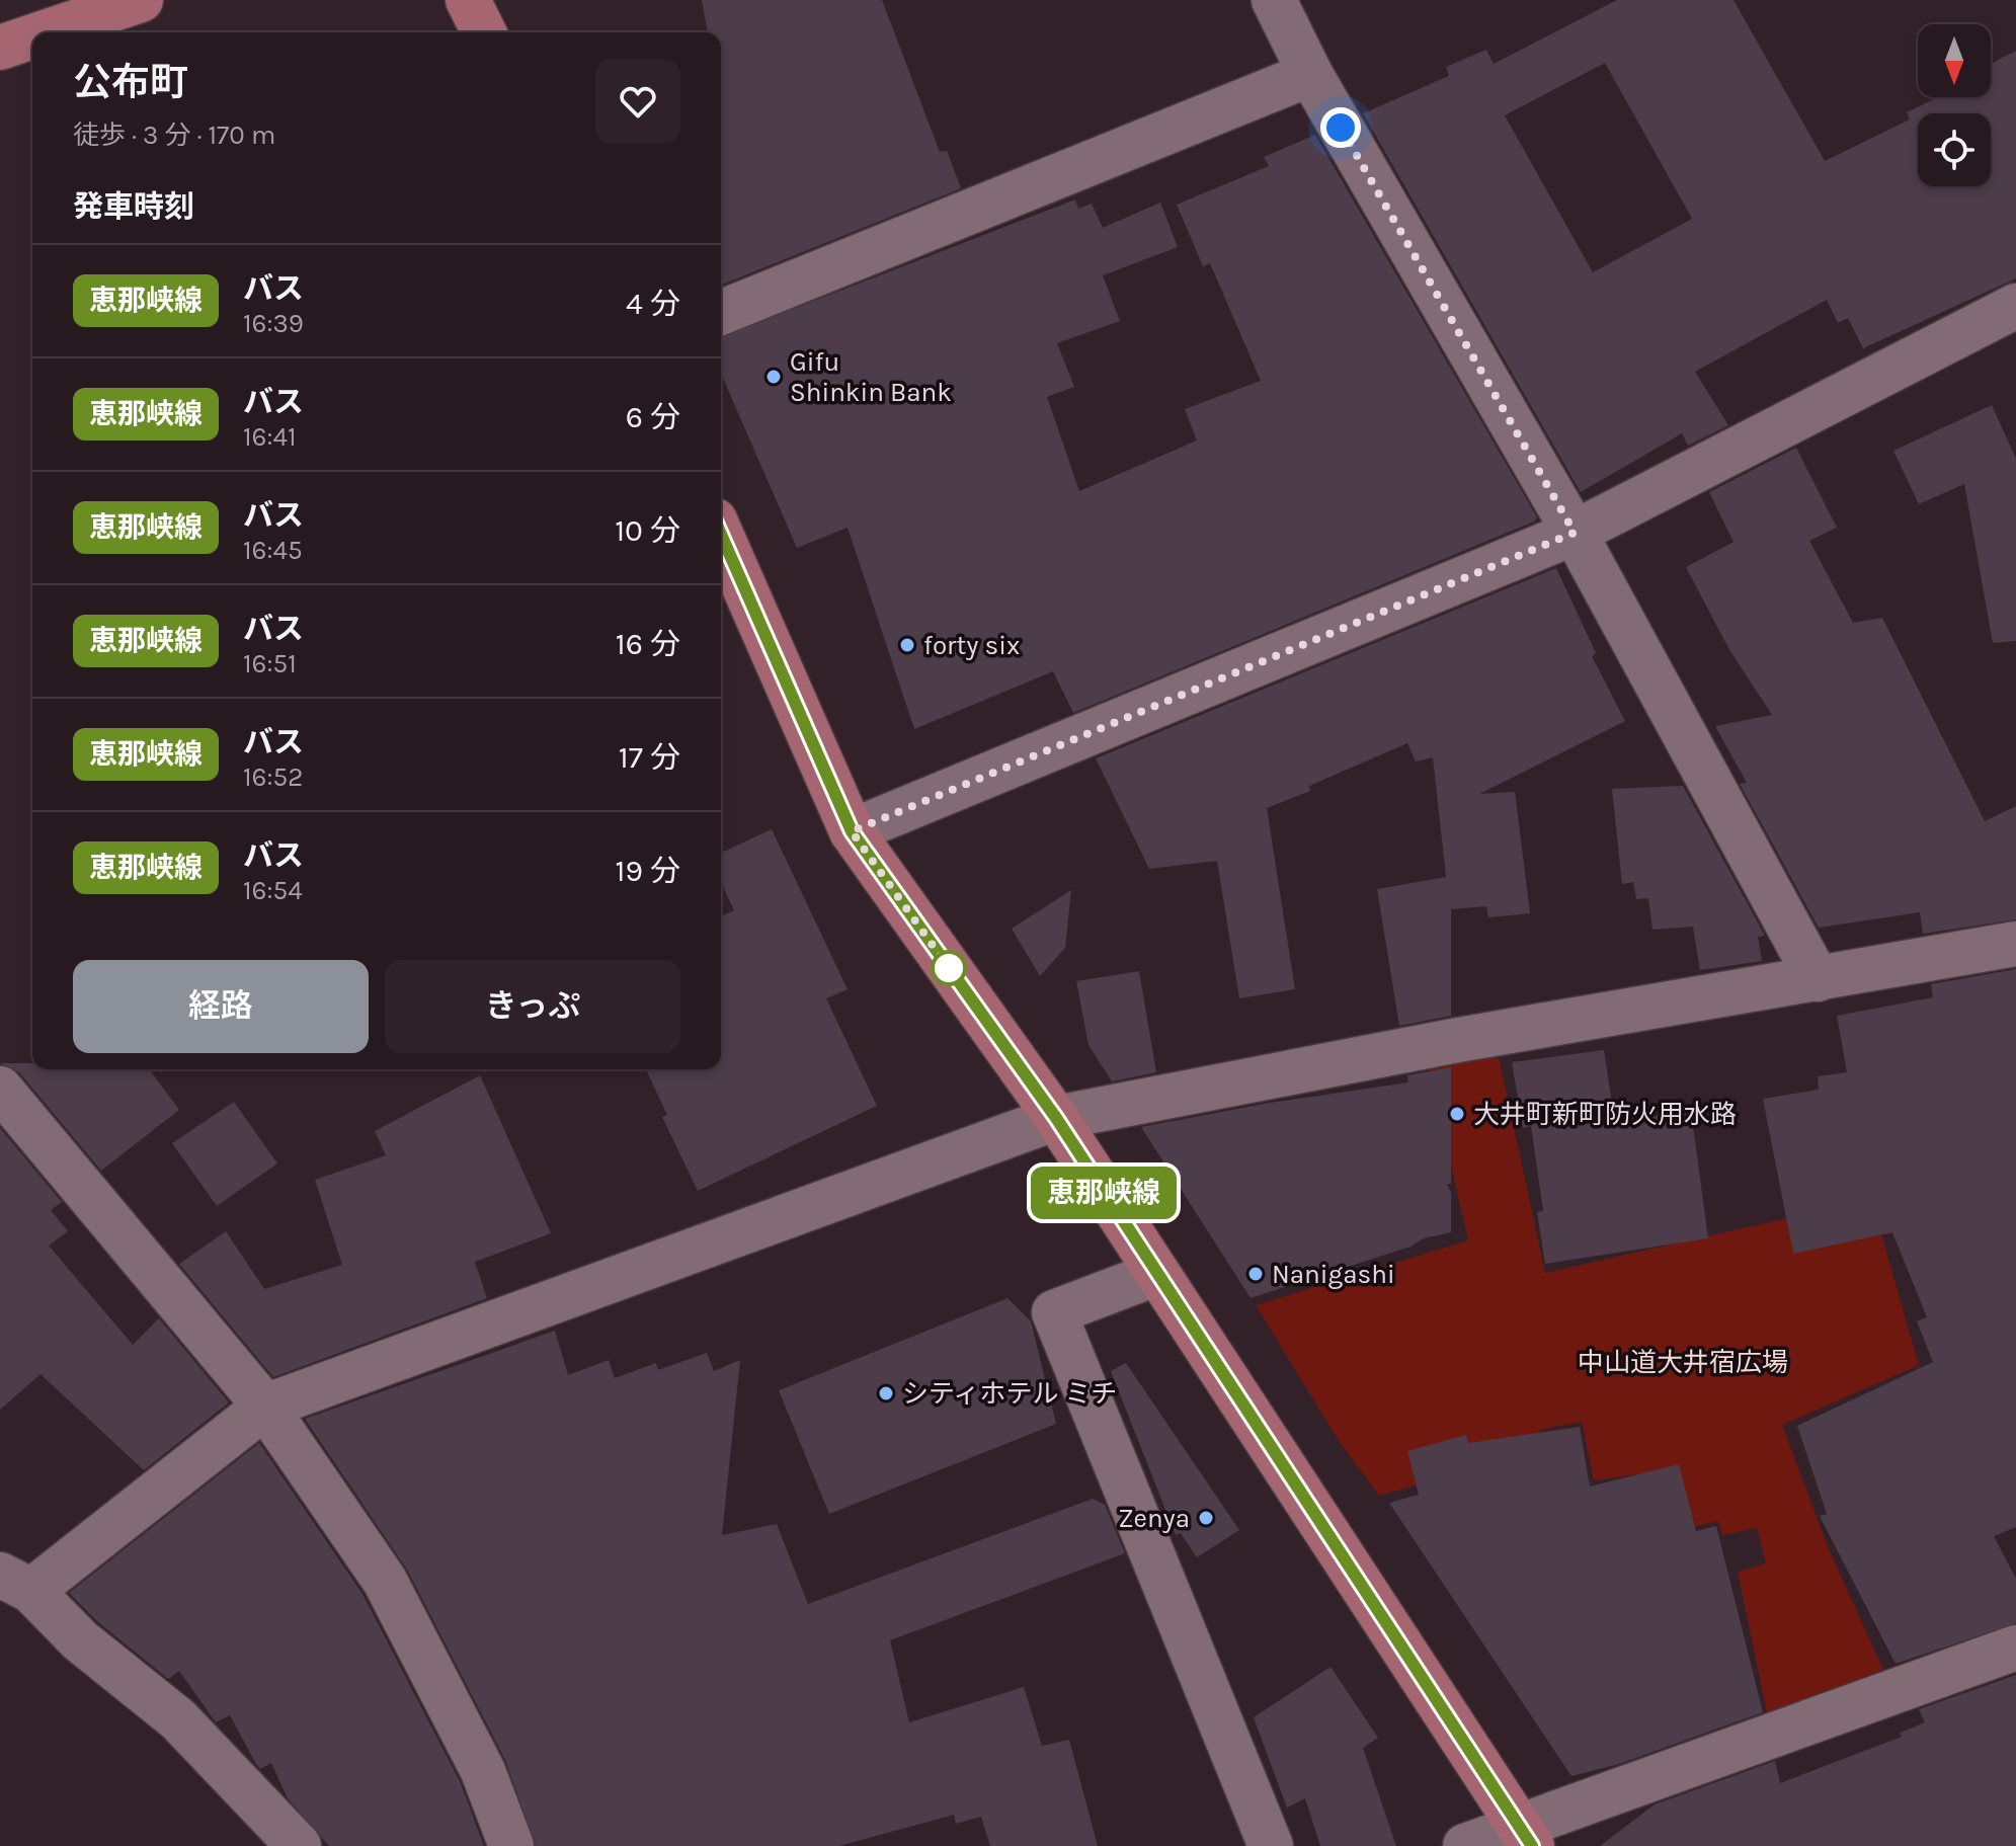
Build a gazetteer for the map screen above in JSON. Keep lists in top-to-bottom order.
{
  "parks": ["中山道大井宿広場"],
  "places": [
    "Gifu Shinkin Bank",
    "forty six",
    "大井町新町防火用水路",
    "Nanigashi",
    "シティホテル ミチ",
    "Zenya"
  ],
  "lines": ["bus line 恵那峡線"],
  "north": "bottom",
  "page": {
    "on_map": "恵那峡線",
    "heading": [
      ["公布町", "徒歩 · 3 分 · 170 m"],
      "発車時刻"
    ],
    "list": [
      {
        "mark": "恵那峡線",
        "name": "バス",
        "note": "16:39",
        "value": "4 分"
      },
      {
        "mark": "恵那峡線",
        "name": "バス",
        "note": "16:41",
        "value": "6 分"
      },
      {
        "mark": "恵那峡線",
        "name": "バス",
        "note": "16:45",
        "value": "10 分"
      },
      {
        "mark": "恵那峡線",
        "name": "バス",
        "note": "16:51",
        "value": "16 分"
      },
      {
        "mark": "恵那峡線",
        "name": "バス",
        "note": "16:52",
        "value": "17 分"
      },
      {
        "mark": "恵那峡線",
        "name": "バス",
        "note": "16:54",
        "value": "19 分"
      }
    ],
    "buttons": ["経路", "きっぷ"]
  }
}
